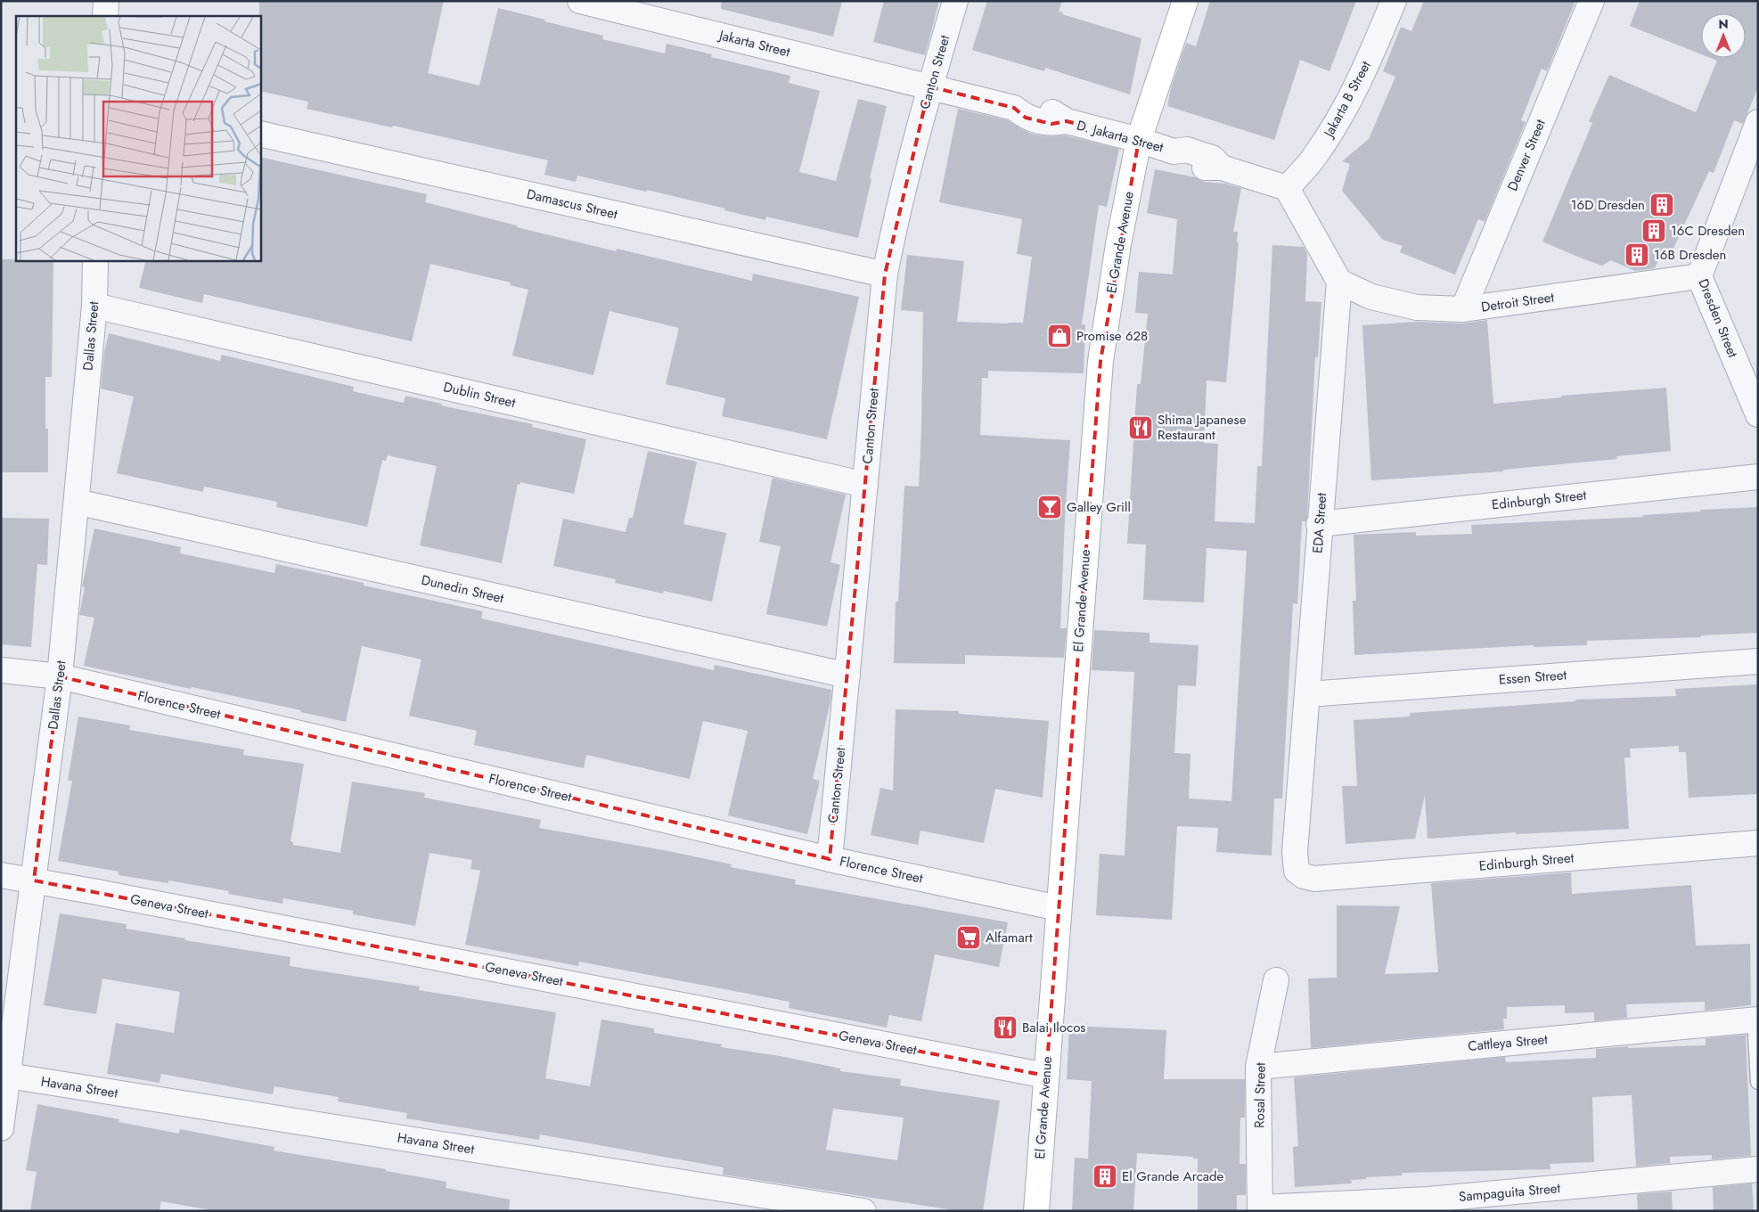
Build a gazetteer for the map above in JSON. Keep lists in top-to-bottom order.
{
  "streets": {
    "street": [
      "Jakarta Street",
      "Canton Street",
      "Jakarta B Street",
      "D. Jakarta Street",
      "Denver Street",
      "Damascus Street",
      "El Grande Avenue",
      "Detroit Street",
      "Dresden Street",
      "Dallas Street",
      "Dublin Street",
      "Edinburgh Street",
      "EDA Street",
      "Dunedin Street",
      "Essen Street",
      "Florence Street",
      "Geneva Street",
      "Cattleya Street",
      "Havana Street",
      "Rosal Street",
      "Sampaguita Street"
    ]
  },
  "crossings": [
    ["Jakarta Street", "Canton Street"],
    ["Jakarta Street", "D. Jakarta Street"],
    ["Canton Street", "D. Jakarta Street"],
    ["Canton Street", "Damascus Street"],
    ["Canton Street", "Dublin Street"],
    ["Canton Street", "Dunedin Street"],
    ["Canton Street", "Florence Street"],
    ["Jakarta B Street", "D. Jakarta Street"],
    ["D. Jakarta Street", "El Grande Avenue"],
    ["Denver Street", "Detroit Street"],
    ["El Grande Avenue", "Florence Street"],
    ["El Grande Avenue", "Geneva Street"],
    ["Detroit Street", "Dresden Street"],
    ["Detroit Street", "EDA Street"],
    ["Dallas Street", "Dublin Street"],
    ["Dallas Street", "Dunedin Street"],
    ["Dallas Street", "Florence Street"],
    ["Dallas Street", "Geneva Street"],
    ["Dallas Street", "Havana Street"],
    ["Edinburgh Street", "EDA Street"],
    ["EDA Street", "Essen Street"],
    ["Cattleya Street", "Rosal Street"],
    ["Rosal Street", "Sampaguita Street"]
  ],
  "places": {
    "building": [
      "16D Dresden",
      "16C Dresden",
      "16B Dresden",
      "El Grande Arcade"
    ],
    "shop": ["Promise 628"],
    "restaurant": ["Shima Japanese Restaurant", "Balai Ilocos"],
    "bar": ["Galley Grill"],
    "supermarket": ["Alfamart"]
  },
  "north": "top"
}
